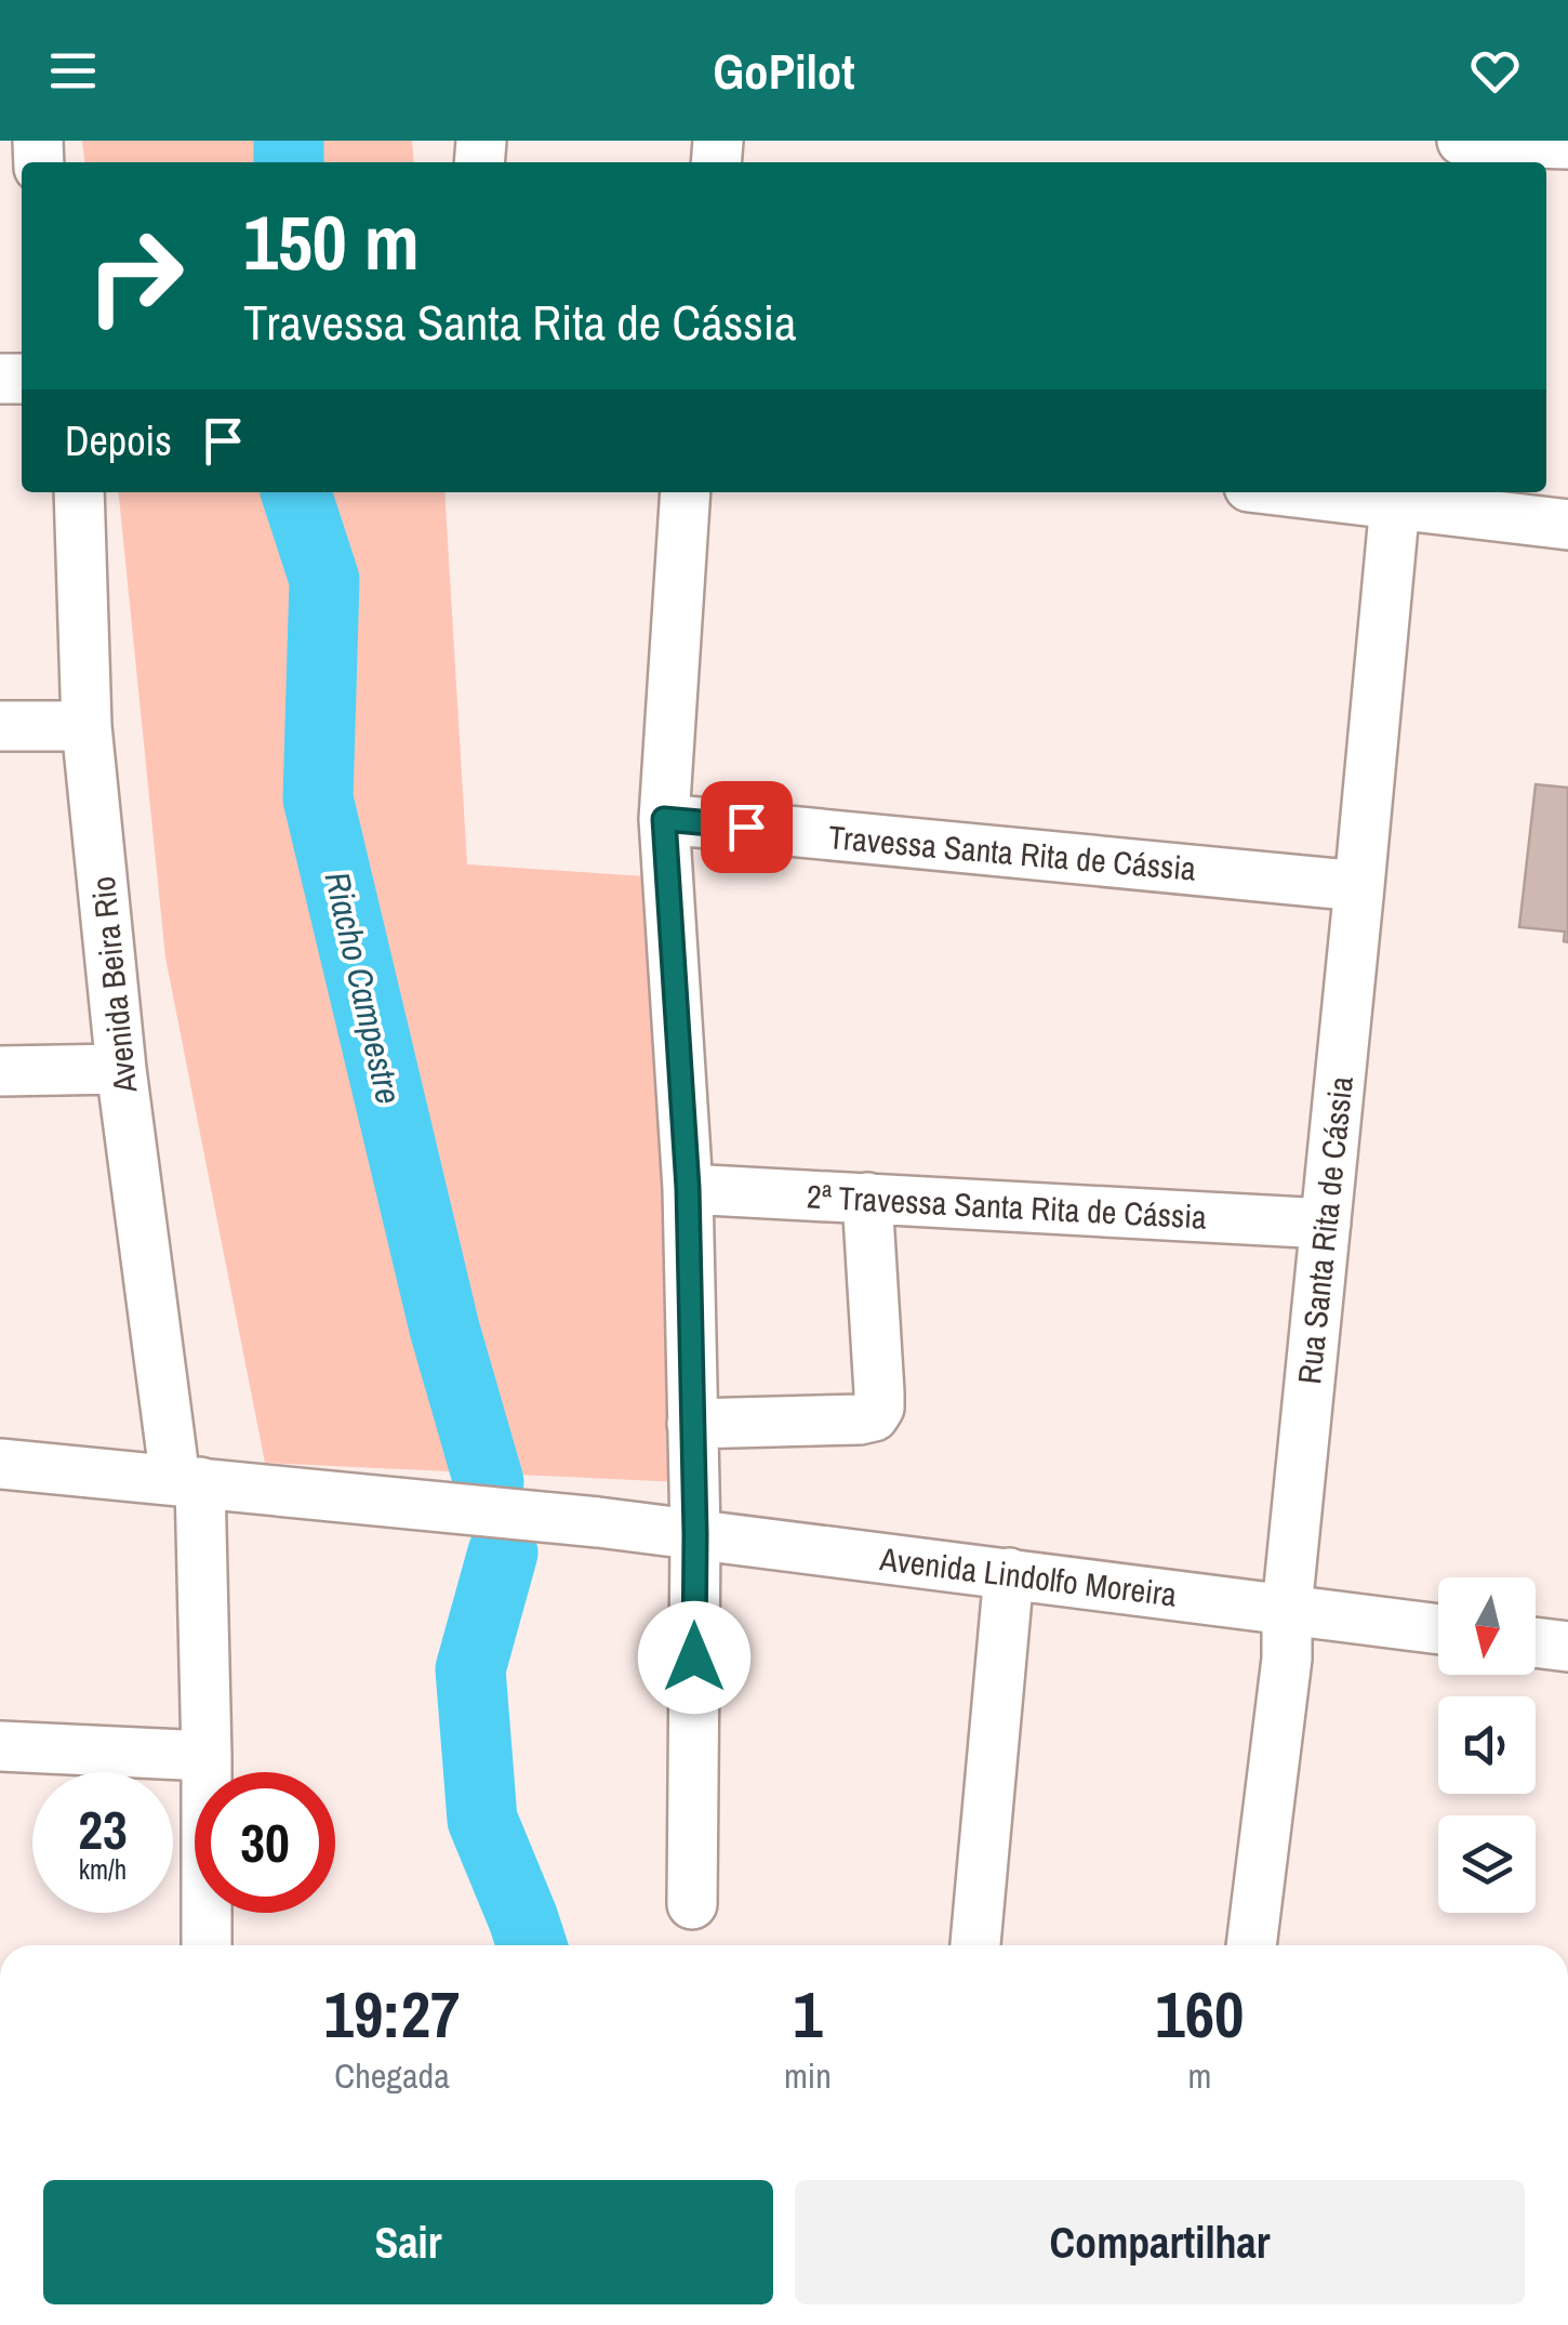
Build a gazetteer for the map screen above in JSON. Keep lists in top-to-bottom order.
{
  "streets": {
    "street": [
      "Travessa Santa Rita de Cássia",
      "Avenida Beira Rio",
      "2ª Travessa Santa Rita de Cássia",
      "Rua Santa Rita de Cássia",
      "Avenida Lindolfo Moreira"
    ]
  },
  "crossings": [
    ["Travessa Santa Rita de Cássia", "Rua Santa Rita de Cássia"],
    ["Avenida Beira Rio", "Avenida Lindolfo Moreira"],
    ["2ª Travessa Santa Rita de Cássia", "Rua Santa Rita de Cássia"],
    ["Rua Santa Rita de Cássia", "Avenida Lindolfo Moreira"]
  ],
  "water": ["Riacho Campestre"],
  "north": "bottom",
  "page": {
    "header": "GoPilot",
    "turn": ["150 m", "Travessa Santa Rita de Cássia"],
    "then": "Depois",
    "speed": "23 km/h",
    "limit": "30",
    "eta": [
      "19:27",
      "Chegada",
      "1",
      "min",
      "160",
      "m"
    ],
    "buttons": ["Sair", "Compartilhar"]
  }
}
